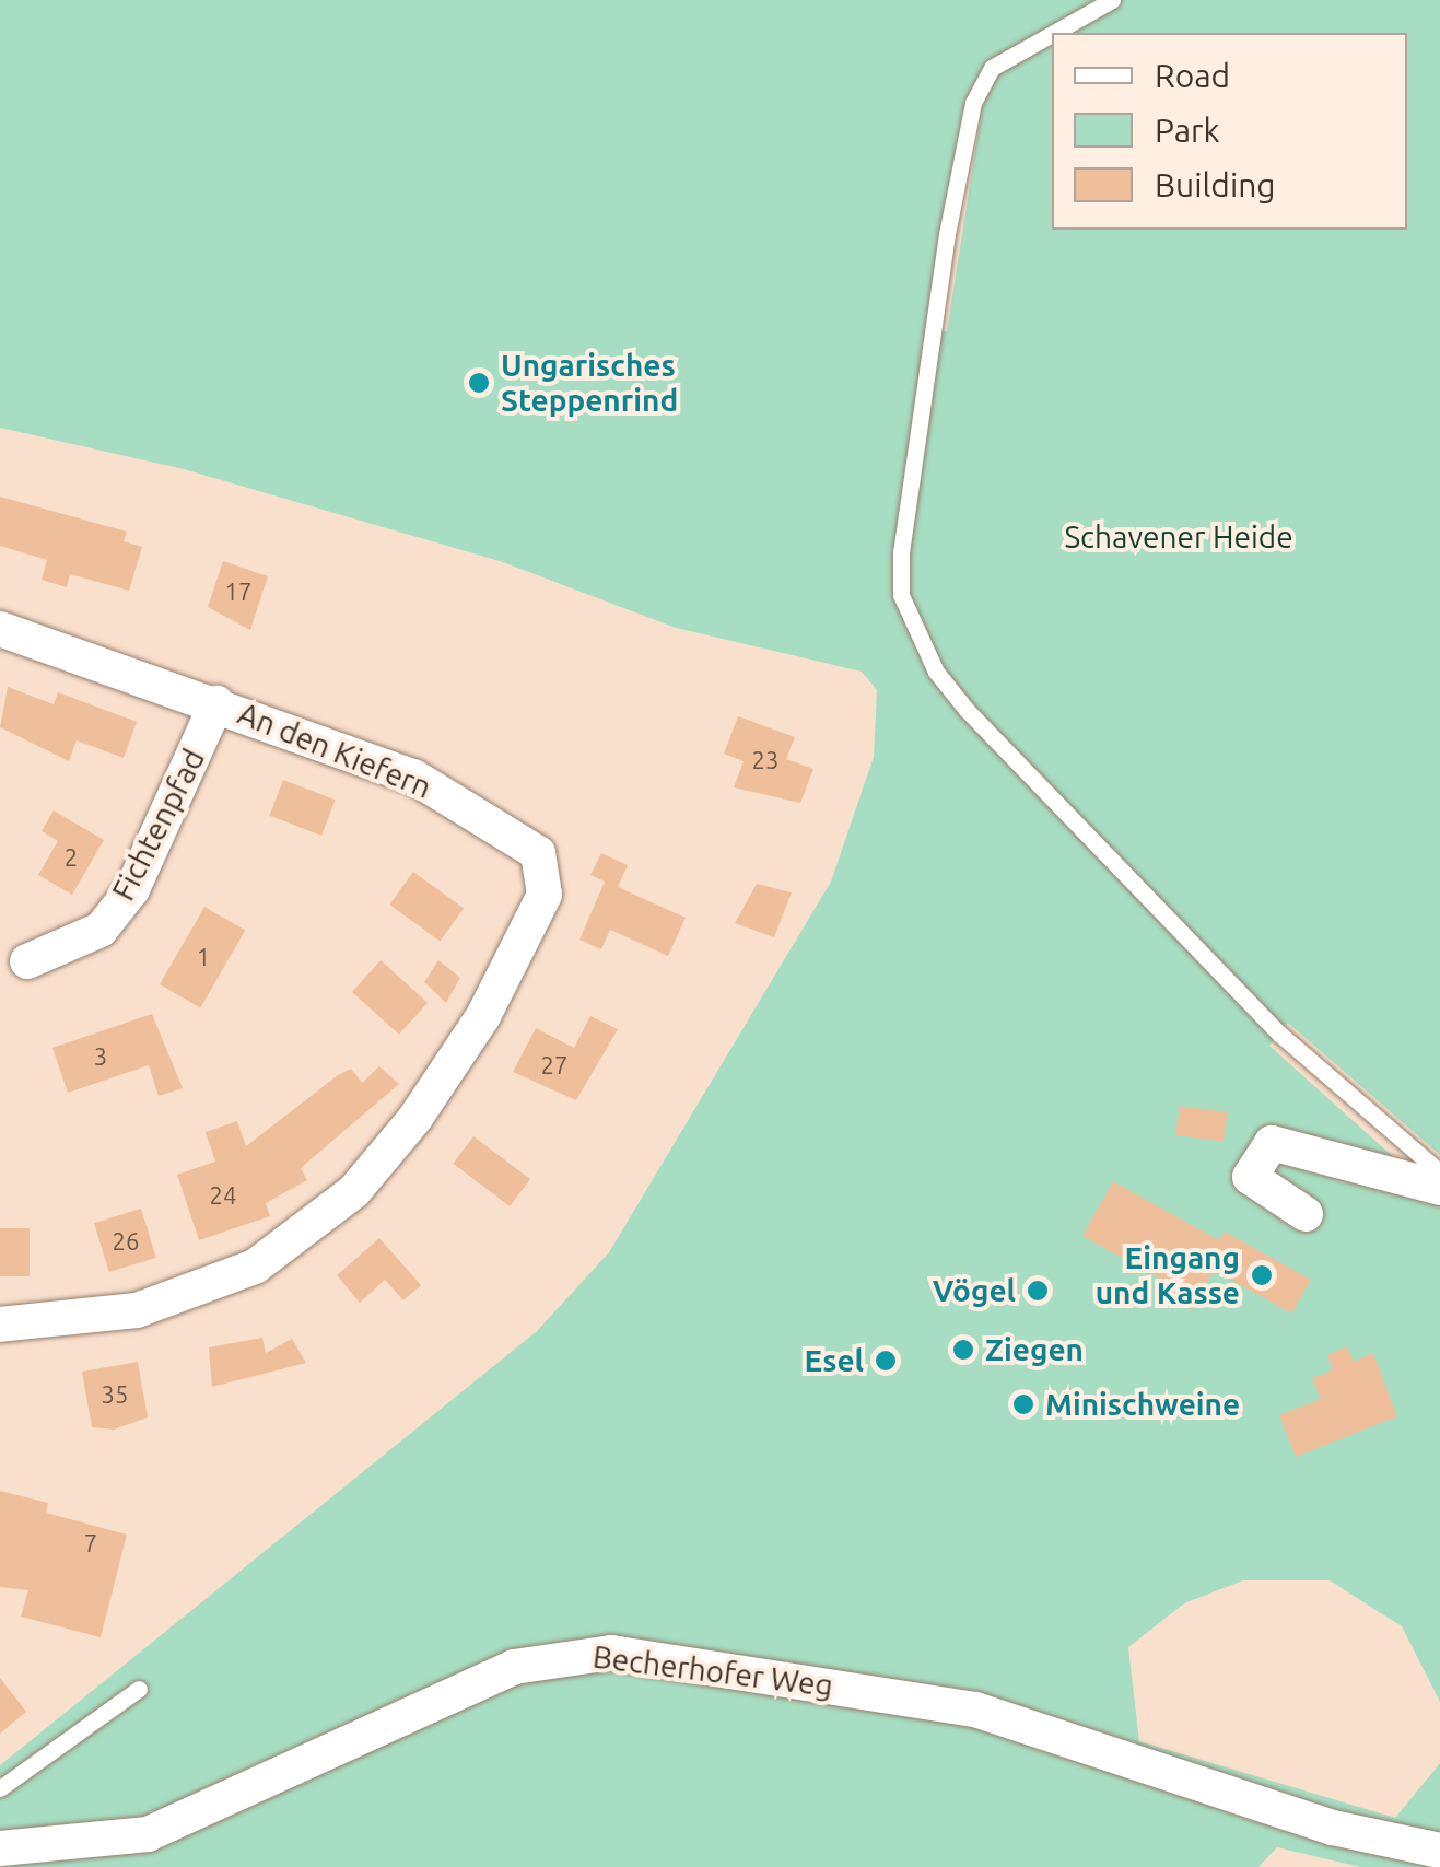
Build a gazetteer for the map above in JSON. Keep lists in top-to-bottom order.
{
  "streets": {
    "street": ["An den Kiefern", "Fichtenpfad", "Becherhofer Weg"]
  },
  "crossings": [
    ["An den Kiefern", "Fichtenpfad"]
  ],
  "parks": ["Schavener Heide"],
  "places": [
    "Ungarisches Steppenrind",
    "Eingang und Kasse",
    "Vögel",
    "Ziegen",
    "Esel",
    "Minischweine"
  ],
  "house_numbers": [
    "17",
    "23",
    "2",
    "1",
    "3",
    "27",
    "24",
    "26",
    "35",
    "7"
  ],
  "legend": ["Road", "Park", "Building"]
}
